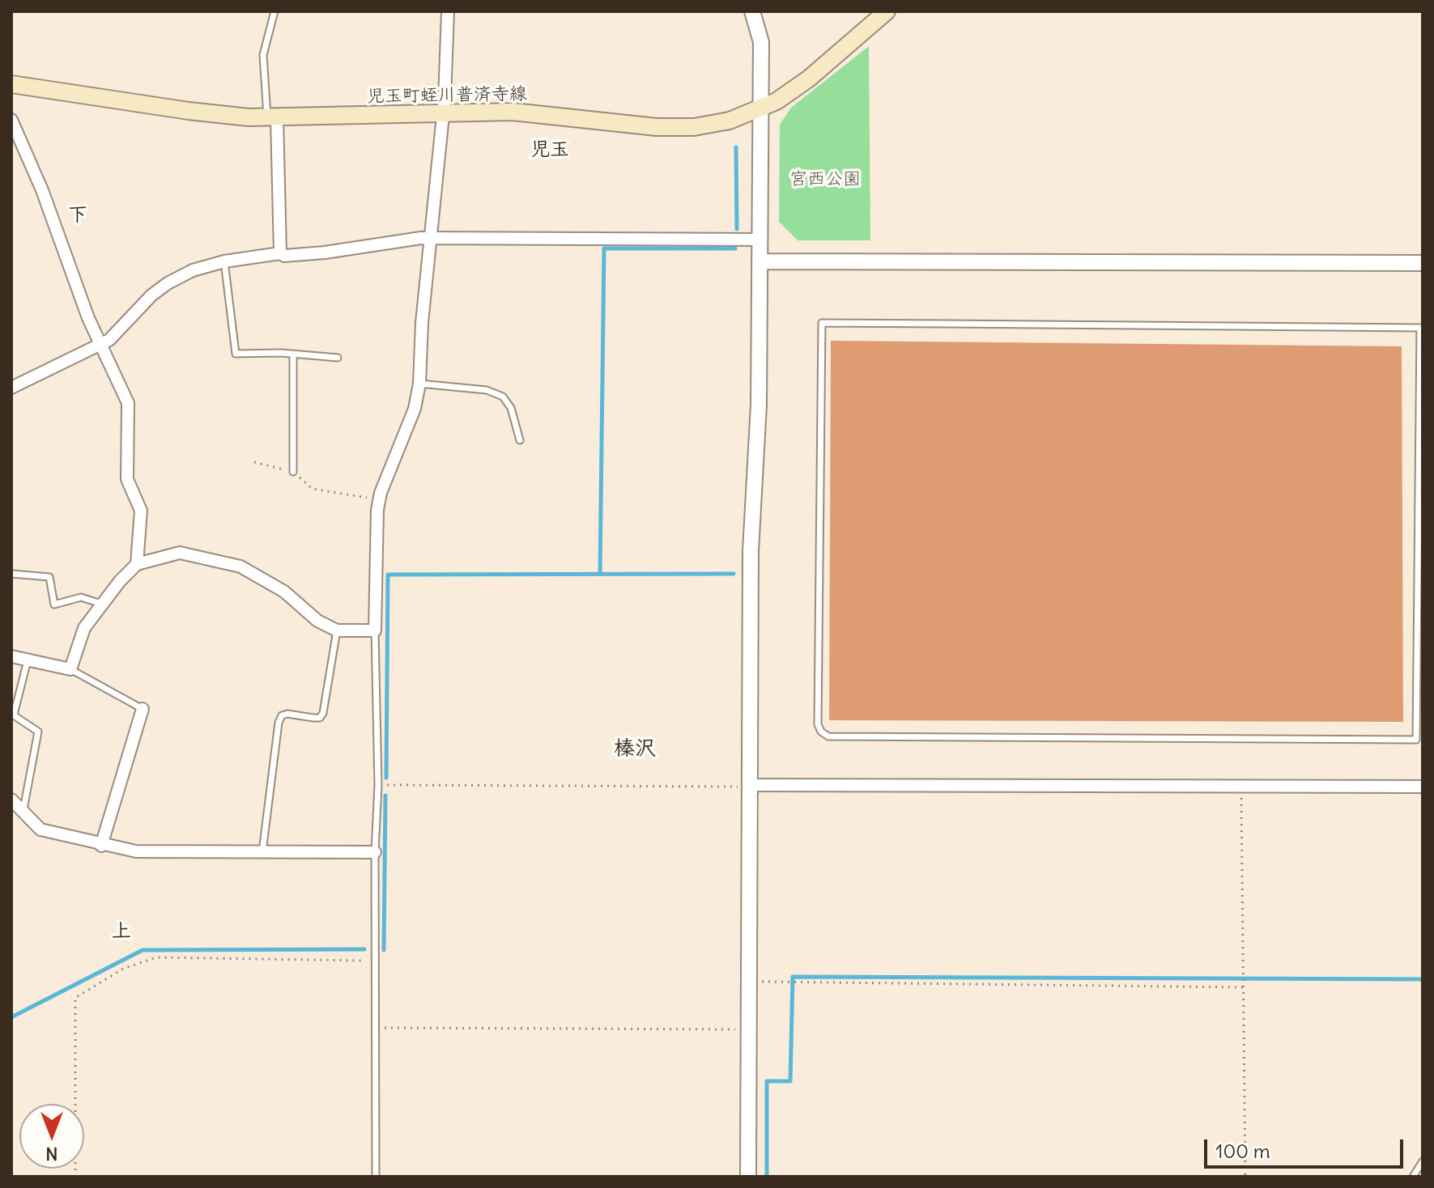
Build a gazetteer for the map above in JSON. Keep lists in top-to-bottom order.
{
  "streets": {
    "main road": ["児玉町蛭川普済寺線"]
  },
  "districts": [
    "児玉",
    "下",
    "榛沢",
    "上"
  ],
  "parks": ["宮西公園"],
  "scale_bar": "100 m",
  "north": "bottom"
}
